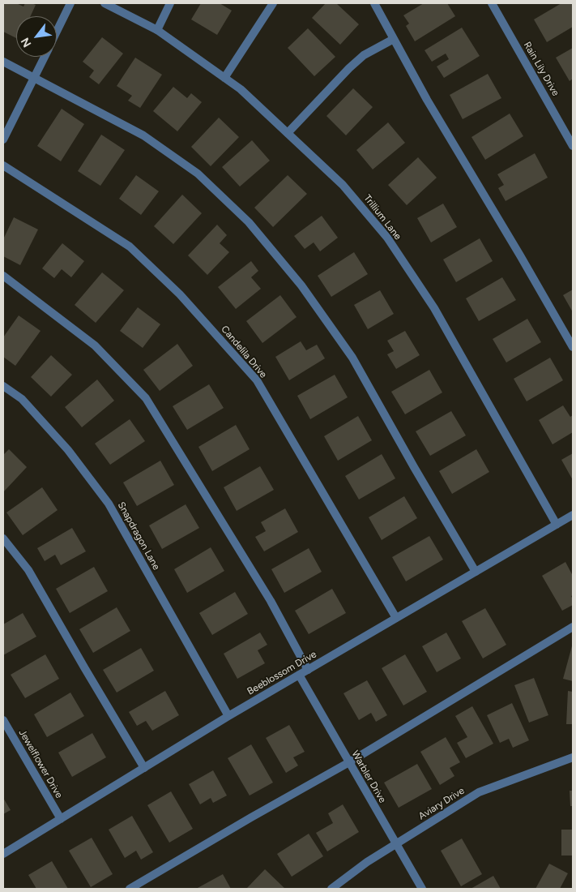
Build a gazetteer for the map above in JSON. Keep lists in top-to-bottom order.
{
  "streets": {
    "street": [
      "Rain Lily Drive",
      "Trillium Lane",
      "Candelila Drive",
      "Snapdragon Lane",
      "Beeblossom Drive",
      "Jewelflower Drive",
      "Warbler Drive",
      "Aviary Drive"
    ]
  },
  "crossings": [
    ["Trillium Lane", "Beeblossom Drive"],
    ["Candelila Drive", "Beeblossom Drive"],
    ["Snapdragon Lane", "Beeblossom Drive"],
    ["Beeblossom Drive", "Jewelflower Drive"],
    ["Beeblossom Drive", "Warbler Drive"],
    ["Warbler Drive", "Aviary Drive"]
  ],
  "north": "bottom left"
}
